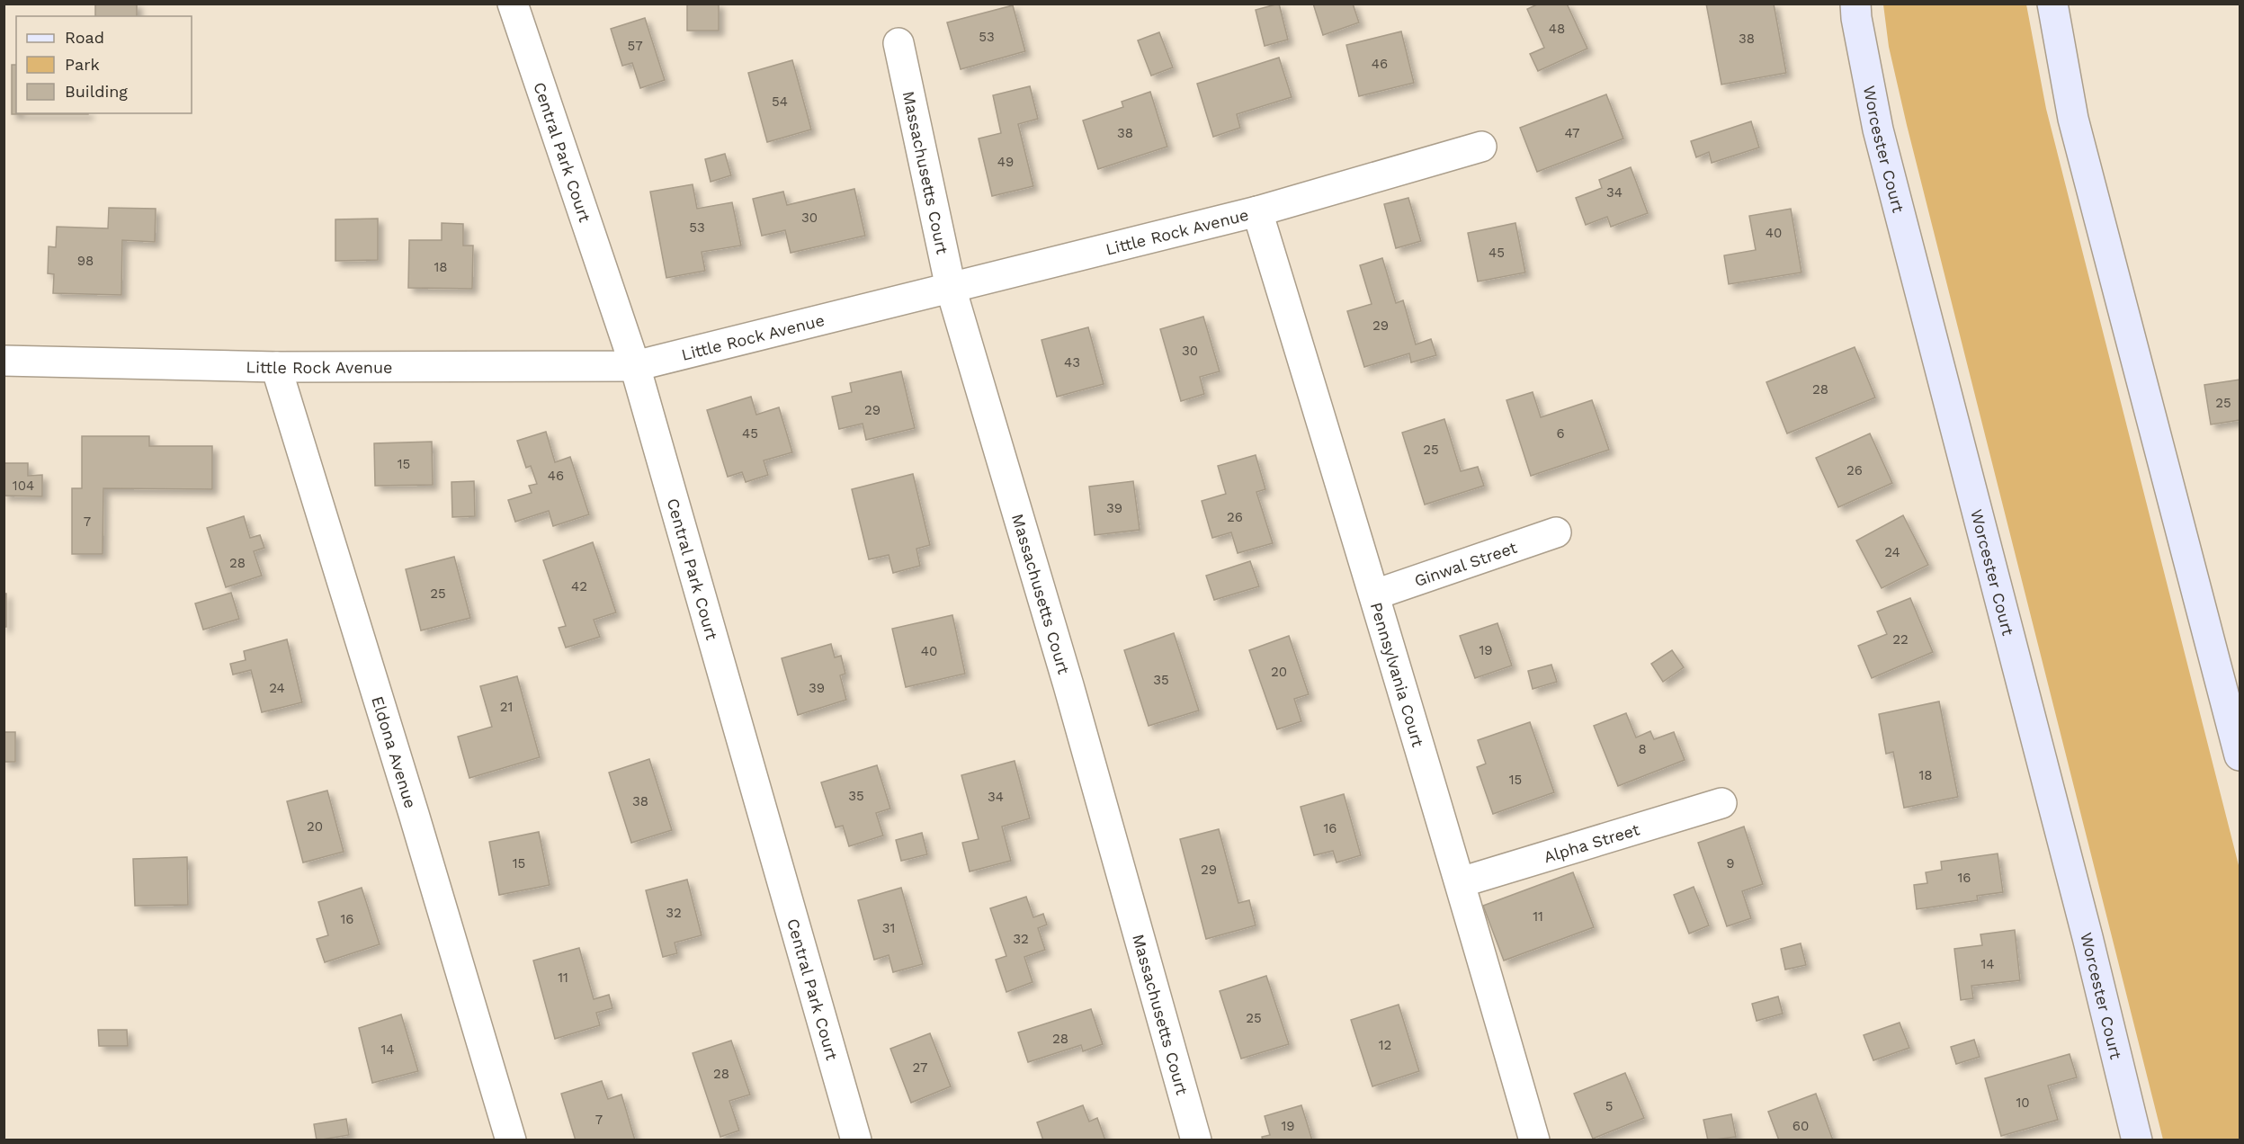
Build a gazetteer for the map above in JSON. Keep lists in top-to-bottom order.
{
  "streets": {
    "street": [
      "Worcester Court",
      "Central Park Court",
      "Massachusetts Court",
      "Little Rock Avenue",
      "Ginwal Street",
      "Pennsylvania Court",
      "Eldona Avenue",
      "Alpha Street"
    ]
  },
  "crossings": [
    ["Central Park Court", "Little Rock Avenue"],
    ["Massachusetts Court", "Little Rock Avenue"],
    ["Little Rock Avenue", "Pennsylvania Court"],
    ["Little Rock Avenue", "Eldona Avenue"],
    ["Ginwal Street", "Pennsylvania Court"],
    ["Pennsylvania Court", "Alpha Street"]
  ],
  "house_numbers": [
    "48",
    "53",
    "38",
    "57",
    "46",
    "54",
    "38",
    "47",
    "49",
    "34",
    "30",
    "53",
    "40",
    "45",
    "98",
    "18",
    "29",
    "30",
    "43",
    "28",
    "25",
    "29",
    "45",
    "6",
    "25",
    "15",
    "26",
    "46",
    "104",
    "39",
    "26",
    "7",
    "24",
    "28",
    "42",
    "25",
    "22",
    "19",
    "40",
    "20",
    "35",
    "24",
    "39",
    "21",
    "8",
    "18",
    "15",
    "35",
    "34",
    "38",
    "20",
    "16",
    "15",
    "9",
    "29",
    "16",
    "32",
    "11",
    "16",
    "31",
    "32",
    "14",
    "11",
    "25",
    "28",
    "12",
    "14",
    "27",
    "28",
    "10",
    "5",
    "7",
    "19",
    "60"
  ],
  "legend": ["Road", "Park", "Building"]
}
